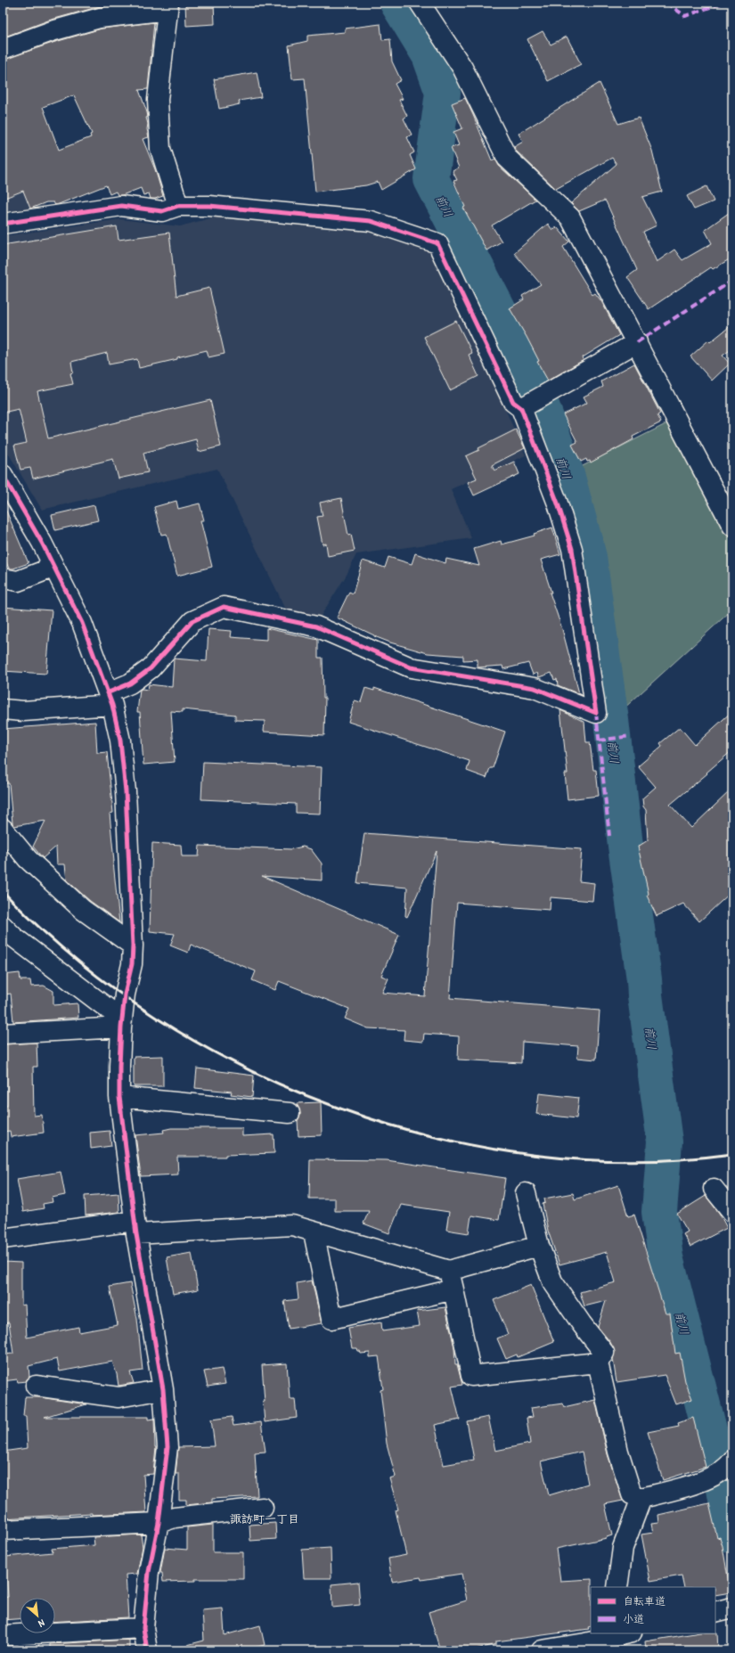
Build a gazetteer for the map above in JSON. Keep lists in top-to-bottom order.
{
  "districts": ["諏訪町一丁目"],
  "water": ["前川"],
  "legend": ["自転車道", "小道"],
  "north": "bottom right"
}
